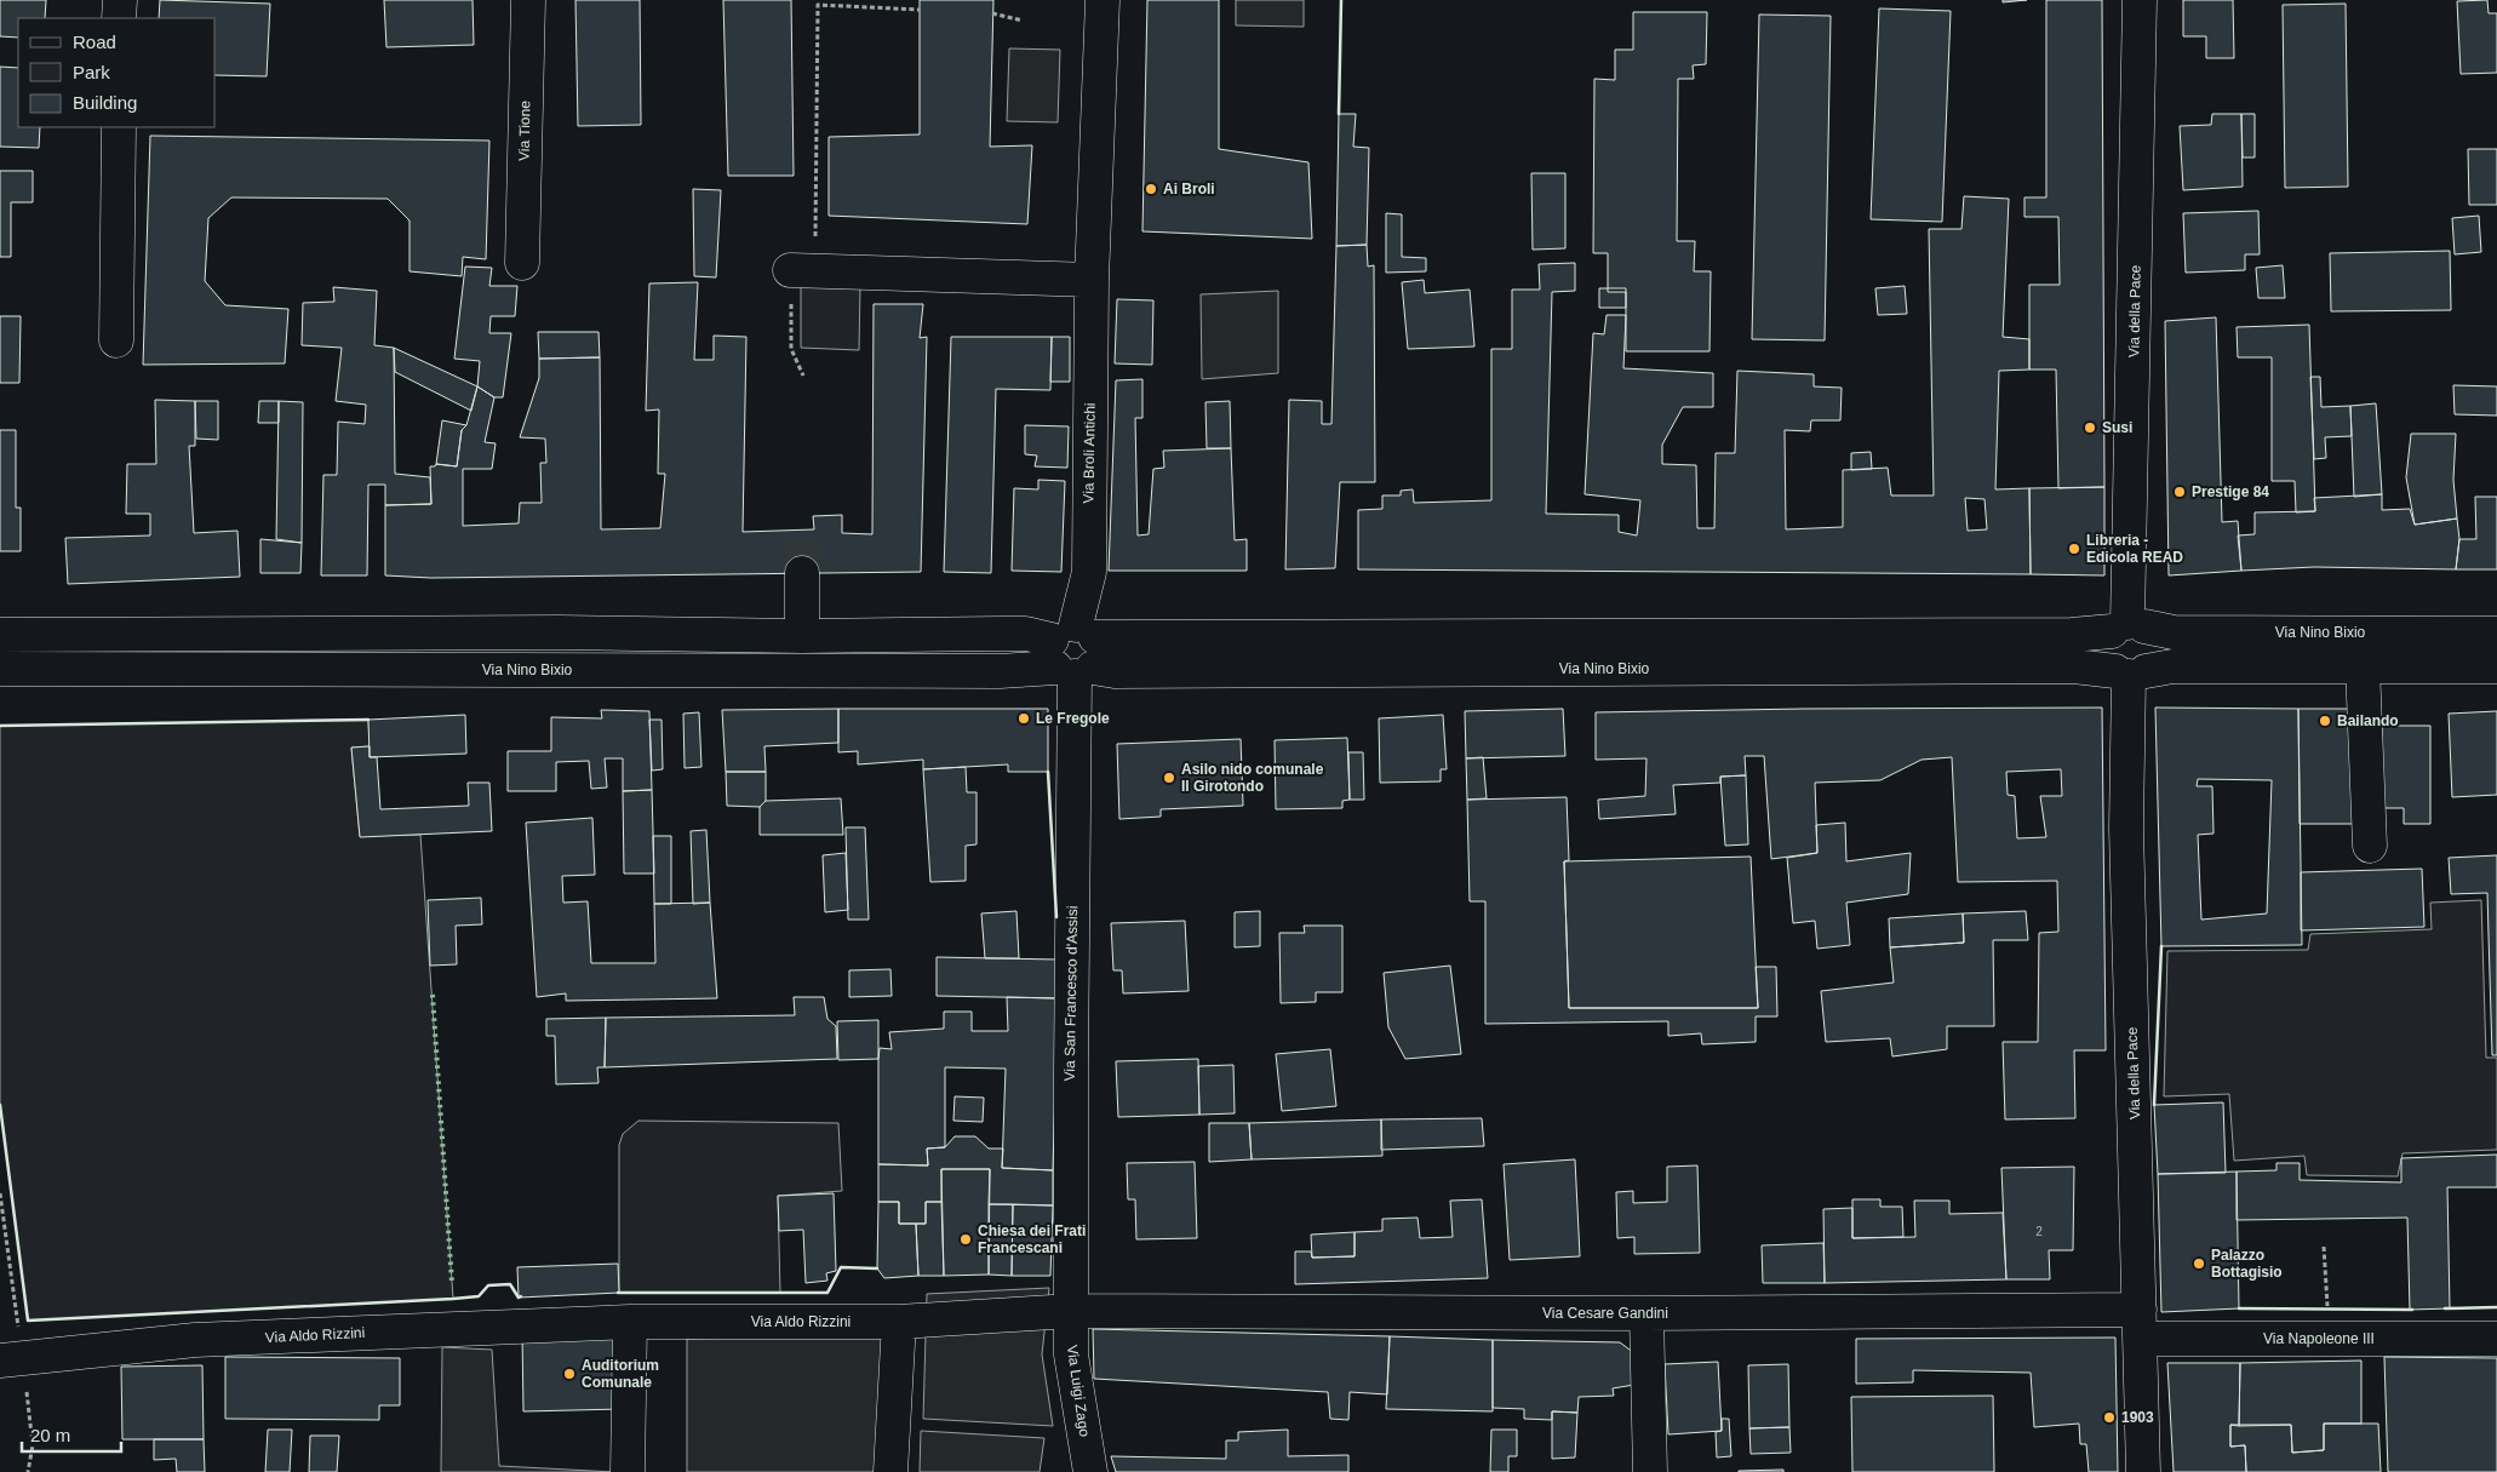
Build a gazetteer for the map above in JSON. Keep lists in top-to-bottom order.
{
  "streets": {
    "street": [
      "Via Tione",
      "Via della Pace",
      "Via Broli Antichi",
      "Via Nino Bixio",
      "Via San Francesco d'Assisi",
      "Via Cesare Gandini",
      "Via Aldo Rizzini",
      "Via Napoleone III",
      "Via Luigi Zago"
    ]
  },
  "crossings": [
    ["Via della Pace", "Via Nino Bixio"],
    ["Via della Pace", "Via Cesare Gandini"],
    ["Via della Pace", "Via Napoleone III"],
    ["Via Broli Antichi", "Via Nino Bixio"],
    ["Via Broli Antichi", "Via San Francesco d'Assisi"],
    ["Via Nino Bixio", "Via San Francesco d'Assisi"],
    ["Via San Francesco d'Assisi", "Via Cesare Gandini"],
    ["Via San Francesco d'Assisi", "Via Aldo Rizzini"],
    ["Via San Francesco d'Assisi", "Via Luigi Zago"],
    ["Via Cesare Gandini", "Via Aldo Rizzini"],
    ["Via Cesare Gandini", "Via Napoleone III"],
    ["Via Cesare Gandini", "Via Luigi Zago"],
    ["Via Aldo Rizzini", "Via Luigi Zago"]
  ],
  "places": [
    "Ai Broli",
    "Susi",
    "Prestige 84",
    "Libreria - Edicola READ",
    "Le Fregole",
    "Bailando",
    "Asilo nido comunale Il Girotondo",
    "Chiesa dei Frati Francescani",
    "Palazzo Bottagisio",
    "Auditorium Comunale",
    "1903"
  ],
  "house_numbers": ["2"],
  "legend": ["Road", "Park", "Building"],
  "scale_bar": "20 m"
}
